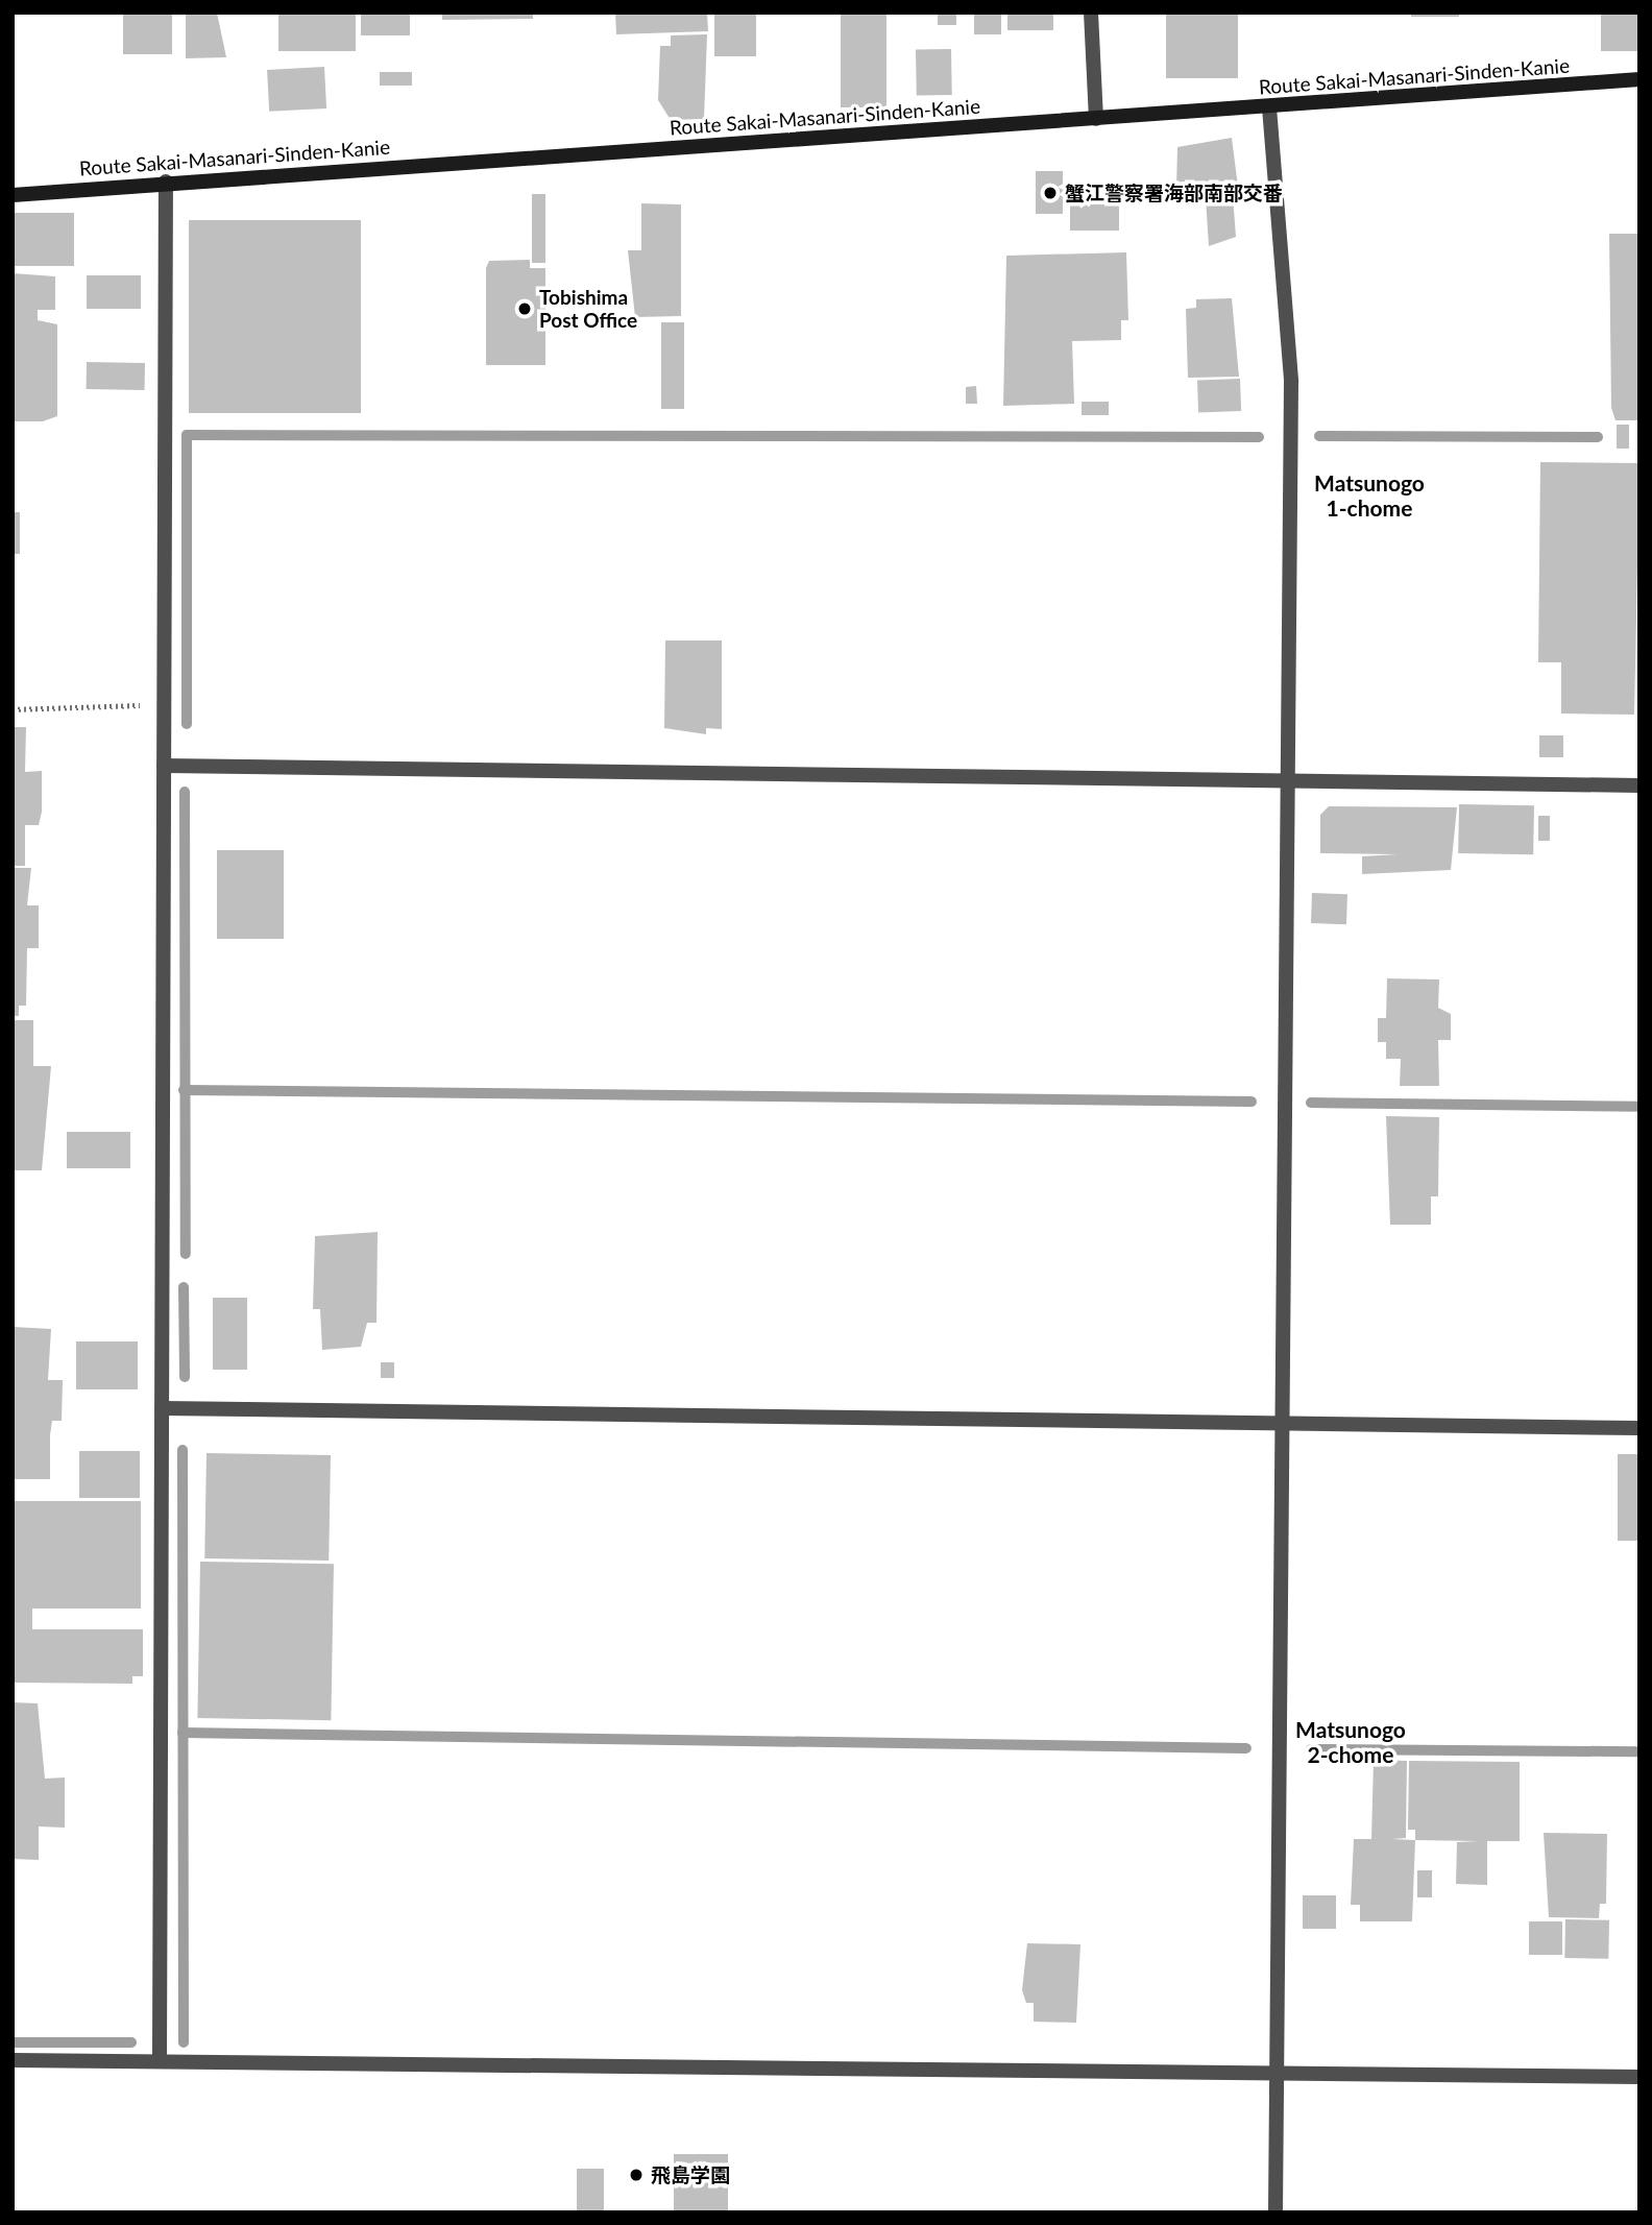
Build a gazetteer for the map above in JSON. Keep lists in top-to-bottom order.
{
  "streets": {
    "main road": ["Route Sakai-Masanari-Sinden-Kanie"]
  },
  "districts": ["Matsunogo 1-chome", "Matsunogo 2-chome"],
  "places": ["蟹江警察署海部南部交番", "Tobishima Post Office", "飛島学園"]
}
